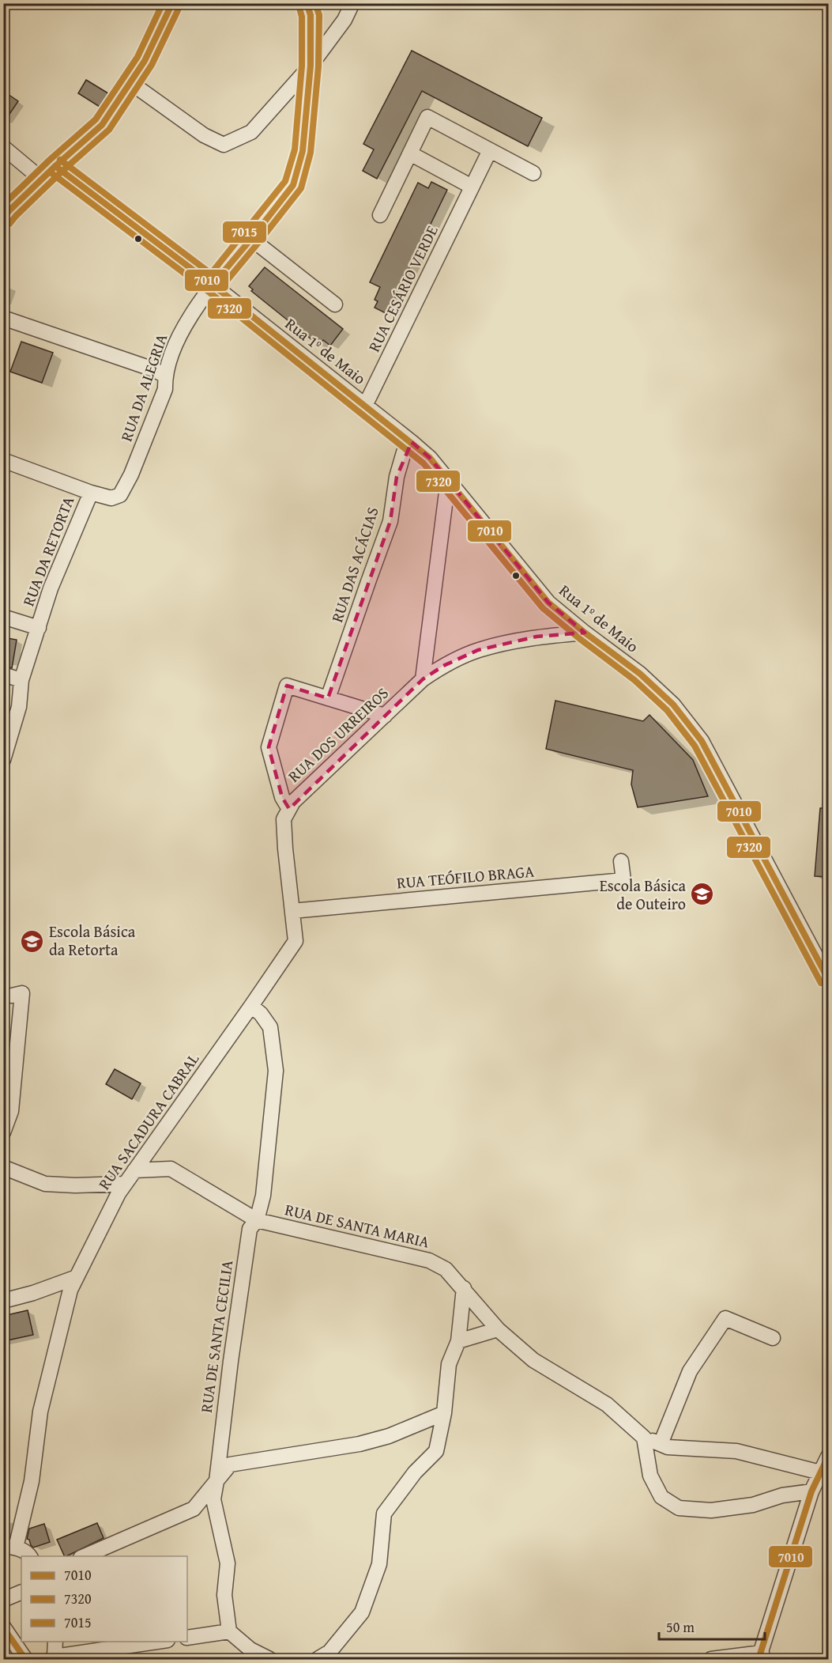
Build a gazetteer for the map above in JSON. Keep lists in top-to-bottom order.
{
  "streets": {
    "street": [
      "RUA CESÁRIO VERDE",
      "Rua 1º de Maio",
      "RUA DA ALEGRIA",
      "RUA DA RETORTA",
      "RUA DAS ACÁCIAS",
      "RUA DOS URREIROS",
      "RUA TEÓFILO BRAGA",
      "RUA SACADURA CABRAL",
      "RUA DE SANTA MARIA",
      "RUA DE SANTA CECILIA"
    ]
  },
  "crossings": [
    ["RUA CESÁRIO VERDE", "Rua 1º de Maio"],
    ["Rua 1º de Maio", "RUA DA ALEGRIA"],
    ["Rua 1º de Maio", "RUA DAS ACÁCIAS"],
    ["Rua 1º de Maio", "RUA DOS URREIROS"],
    ["RUA DA ALEGRIA", "RUA DA RETORTA"],
    ["RUA SACADURA CABRAL", "RUA DE SANTA MARIA"],
    ["RUA SACADURA CABRAL", "RUA DE SANTA CECILIA"],
    ["RUA DE SANTA MARIA", "RUA DE SANTA CECILIA"]
  ],
  "places": {
    "school or university": ["Escola Básica de Outeiro", "Escola Básica da Retorta"]
  },
  "lines": ["transit line 7010", "transit line 7320", "transit line 7015"],
  "legend": ["7010", "7320", "7015"],
  "scale_bar": "50 m"
}
